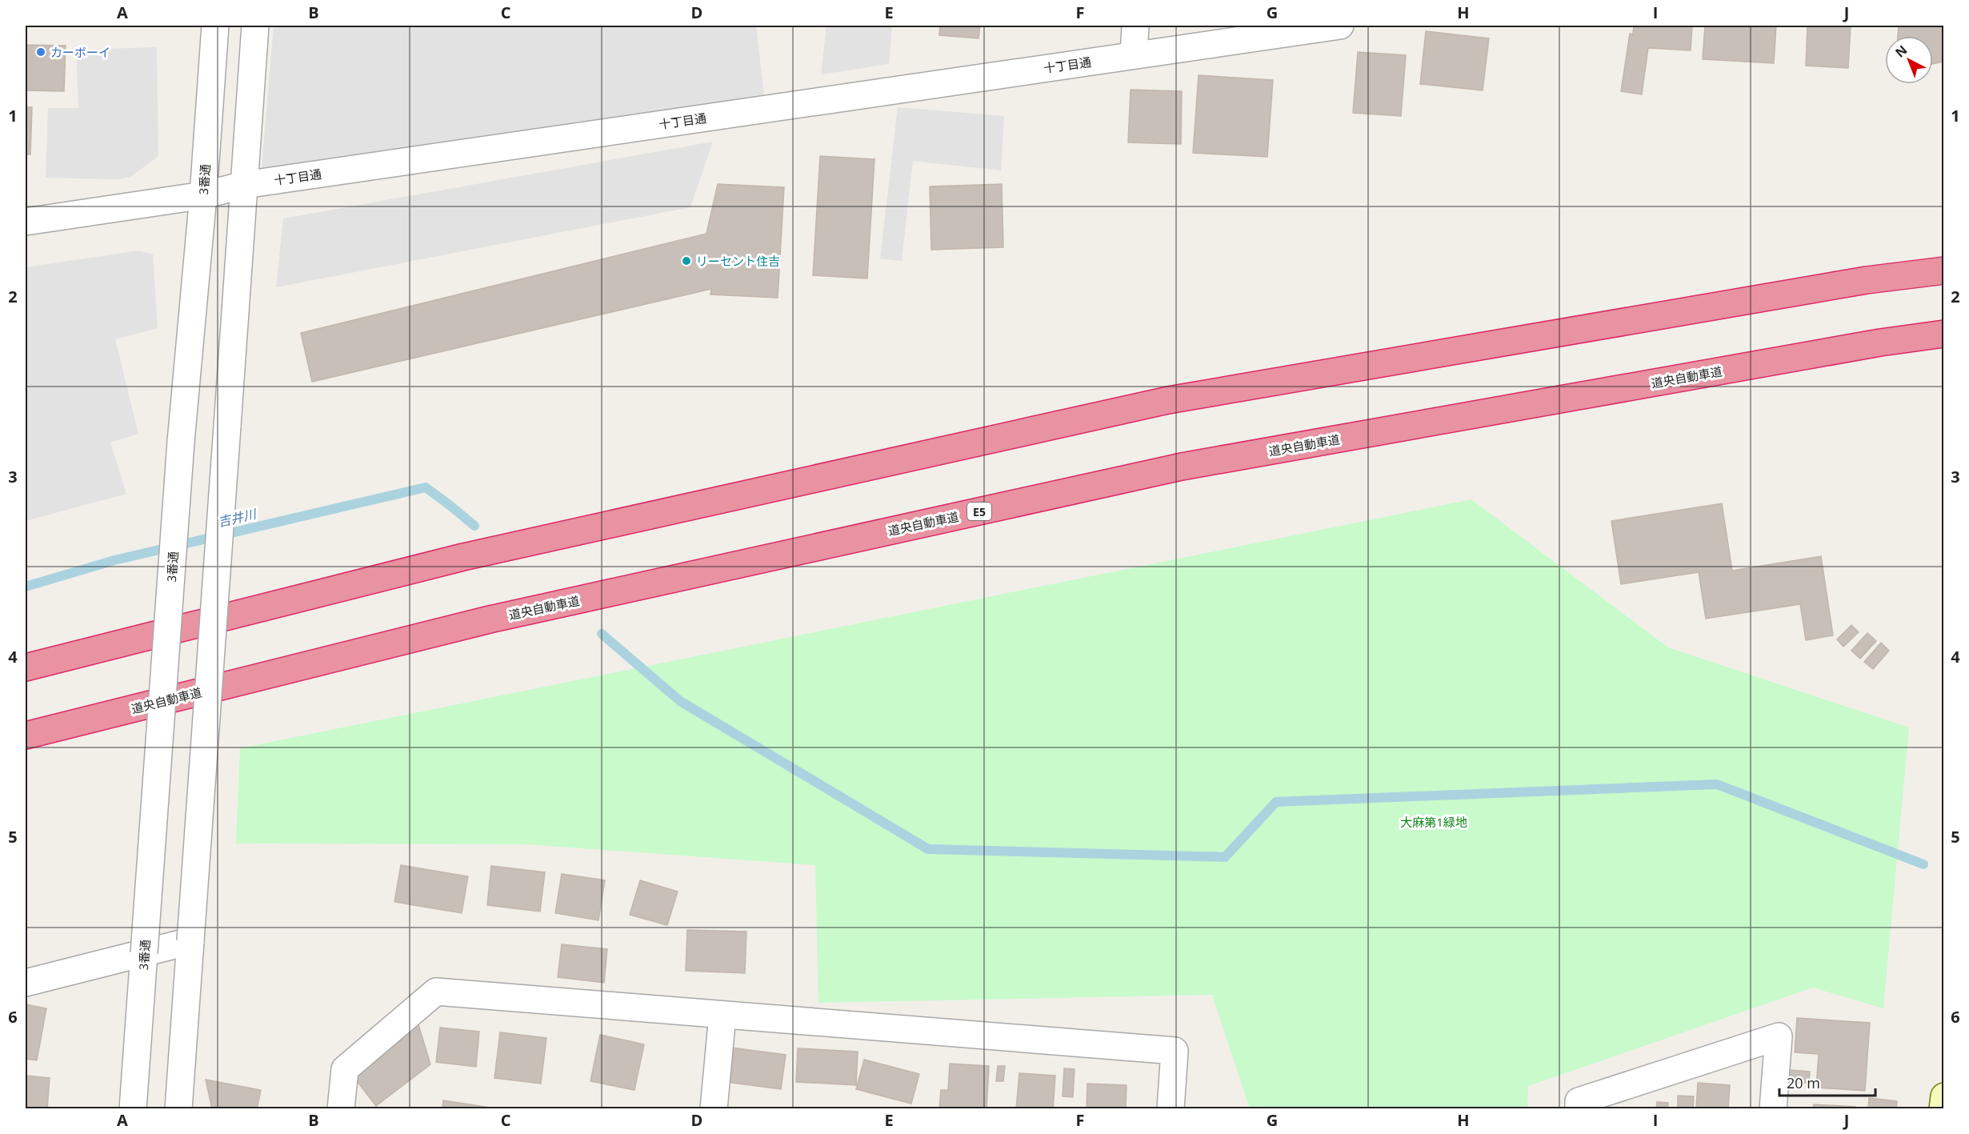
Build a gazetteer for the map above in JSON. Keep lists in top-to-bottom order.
{
  "streets": {
    "highway": ["道央自動車道", "E5"],
    "street": ["十丁目通", "3番通"]
  },
  "crossings": [
    ["十丁目通", "3番通"]
  ],
  "water": ["吉井川"],
  "parks": ["大麻第1緑地"],
  "places": ["カーボーイ", "リーセント住吉"],
  "scale_bar": "20 m",
  "north": "top left",
  "grid": {
    "columns": [
      "A",
      "B",
      "C",
      "D",
      "E",
      "F",
      "G",
      "H",
      "I",
      "J"
    ],
    "rows": [
      "1",
      "2",
      "3",
      "4",
      "5",
      "6"
    ]
  }
}
